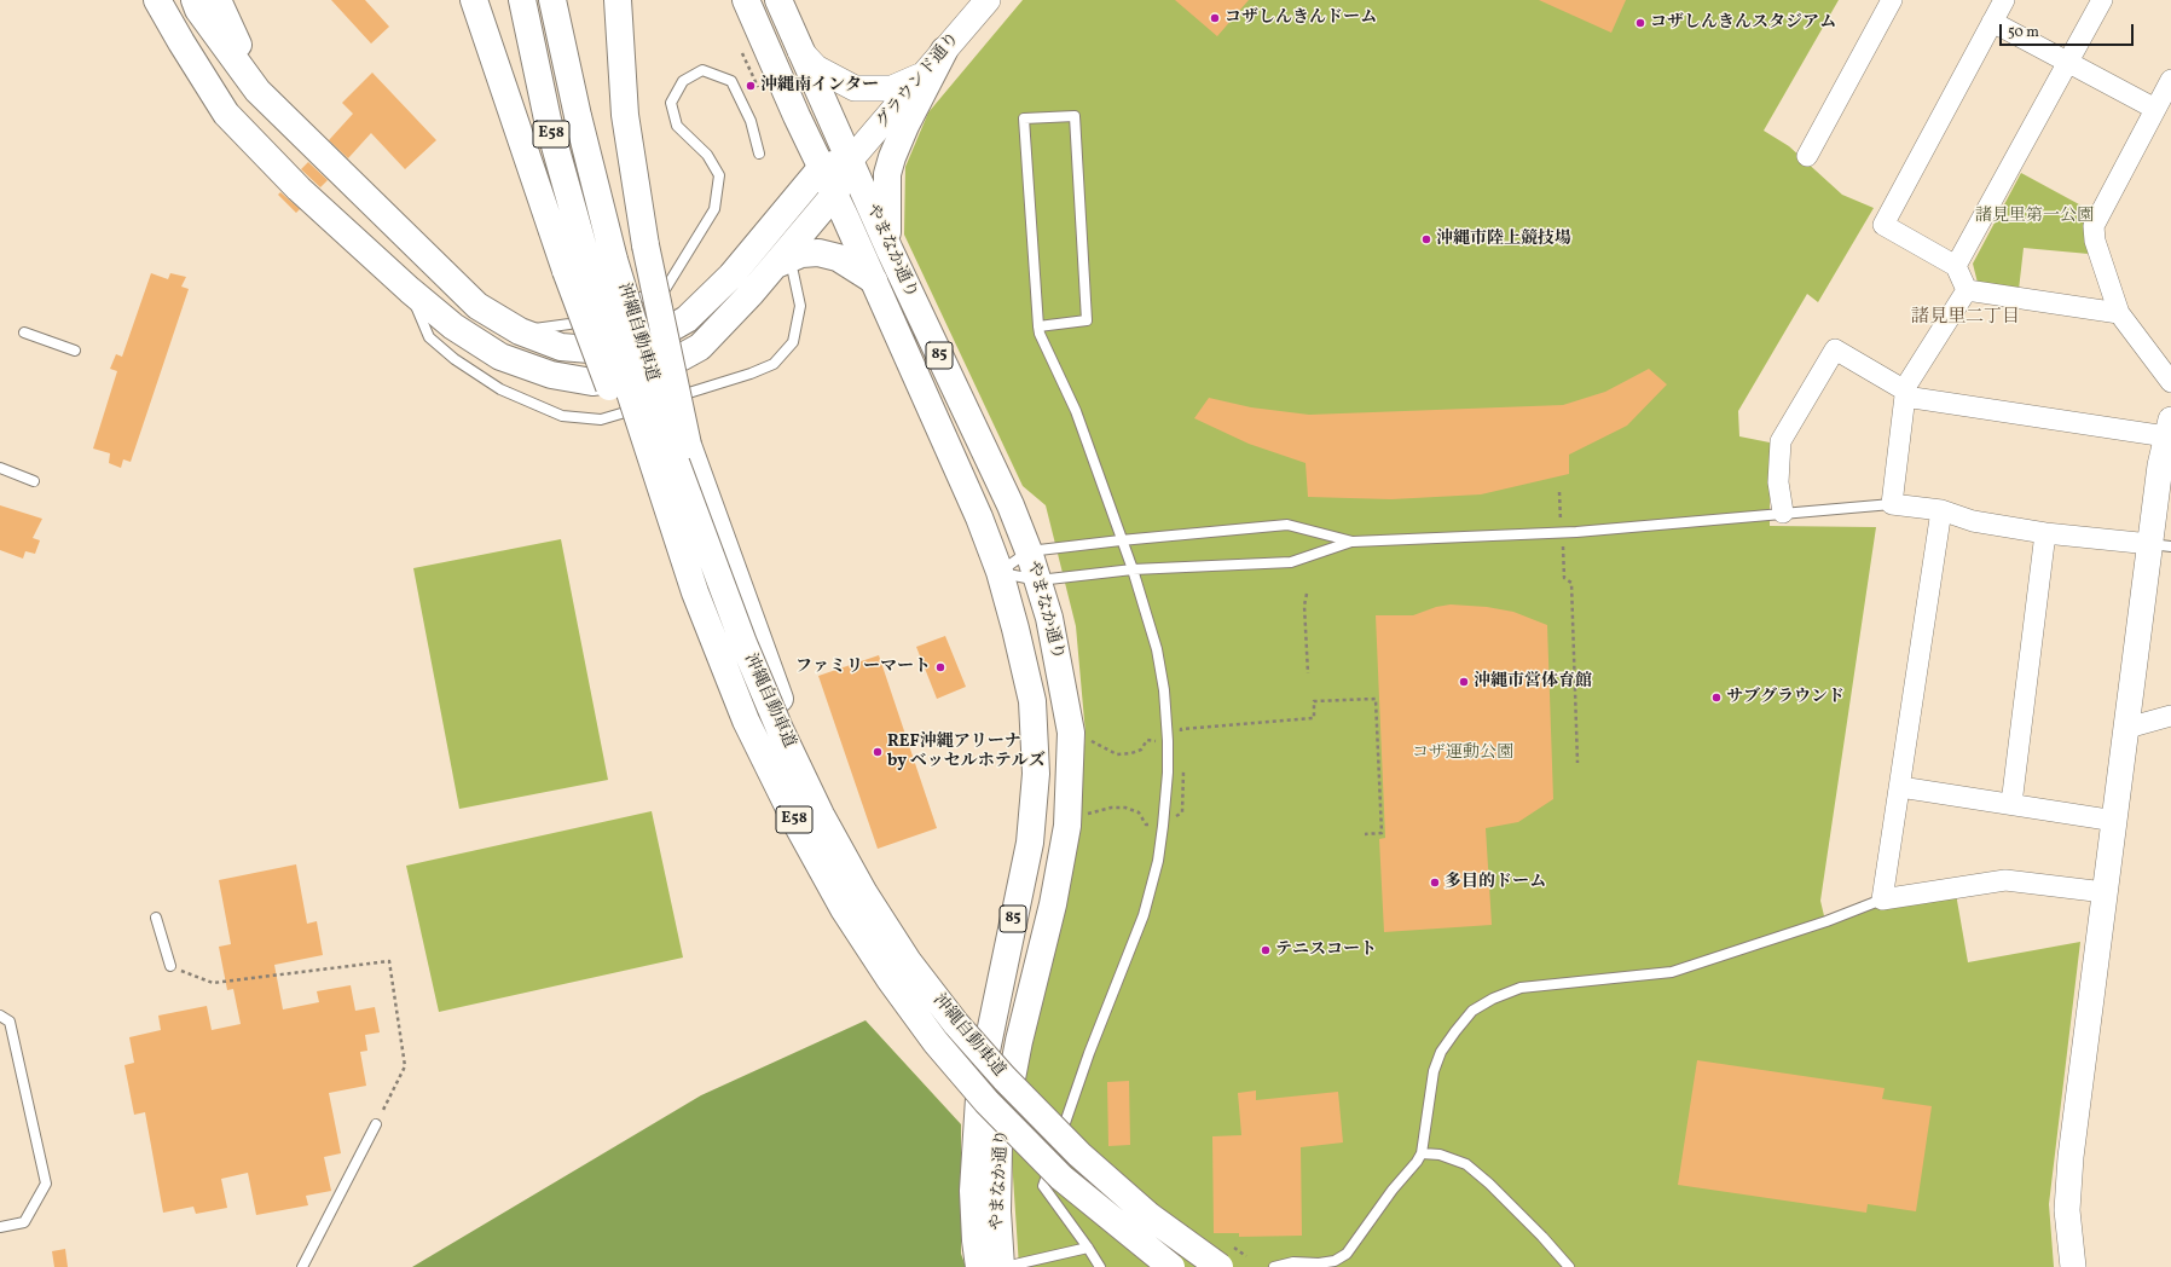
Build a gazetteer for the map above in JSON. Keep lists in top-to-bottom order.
{
  "streets": {
    "main road": [
      "E58",
      "やまなか通り",
      "沖縄自動車道",
      "85"
    ],
    "street": ["グラウンド通り"]
  },
  "crossings": [
    ["グラウンド通り", "やまなか通り"],
    ["E58", "沖縄自動車道"]
  ],
  "districts": ["諸見里二丁目"],
  "parks": ["諸見里第一公園", "コザ運動公園"],
  "places": [
    "コザしんきんドーム",
    "コザしんきんスタジアム",
    "沖縄南インター",
    "沖縄市陸上競技場",
    "ファミリーマート",
    "沖縄市営体育館",
    "サブグラウンド",
    "REF沖縄アリーナ by ベッセルホテルズ",
    "多目的ドーム",
    "テニスコート"
  ],
  "scale_bar": "50 m"
}
